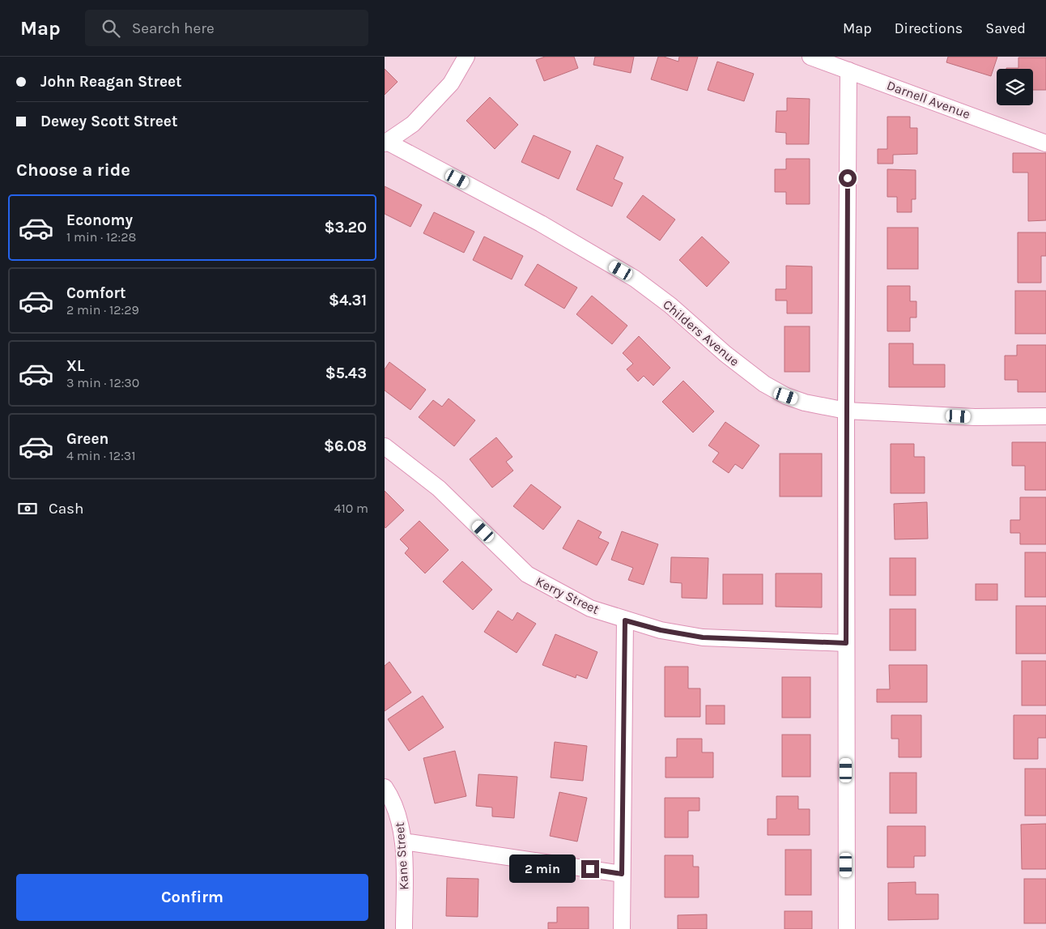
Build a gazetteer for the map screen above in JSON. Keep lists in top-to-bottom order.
{
  "streets": {
    "street": [
      "Darnell Avenue",
      "Childers Avenue",
      "Kerry Street",
      "Kane Street"
    ]
  },
  "page": {
    "header": "Map",
    "search": "Search here",
    "nav": ["Map", "Directions", "Saved"],
    "banner": ["John Reagan Street", "Dewey Scott Street"],
    "heading": "Choose a ride",
    "list": [
      {
        "name": "Economy",
        "note": "1 min · 12:28",
        "value": "$3.20"
      },
      {
        "name": "Comfort",
        "note": "2 min · 12:29",
        "value": "$4.31"
      },
      {
        "name": "XL",
        "note": "3 min · 12:30",
        "value": "$5.43"
      },
      {
        "name": "Green",
        "note": "4 min · 12:31",
        "value": "$6.08"
      }
    ],
    "pay": ["Cash", "410 m"],
    "bubble": "2 min",
    "buttons": "Confirm"
  }
}
